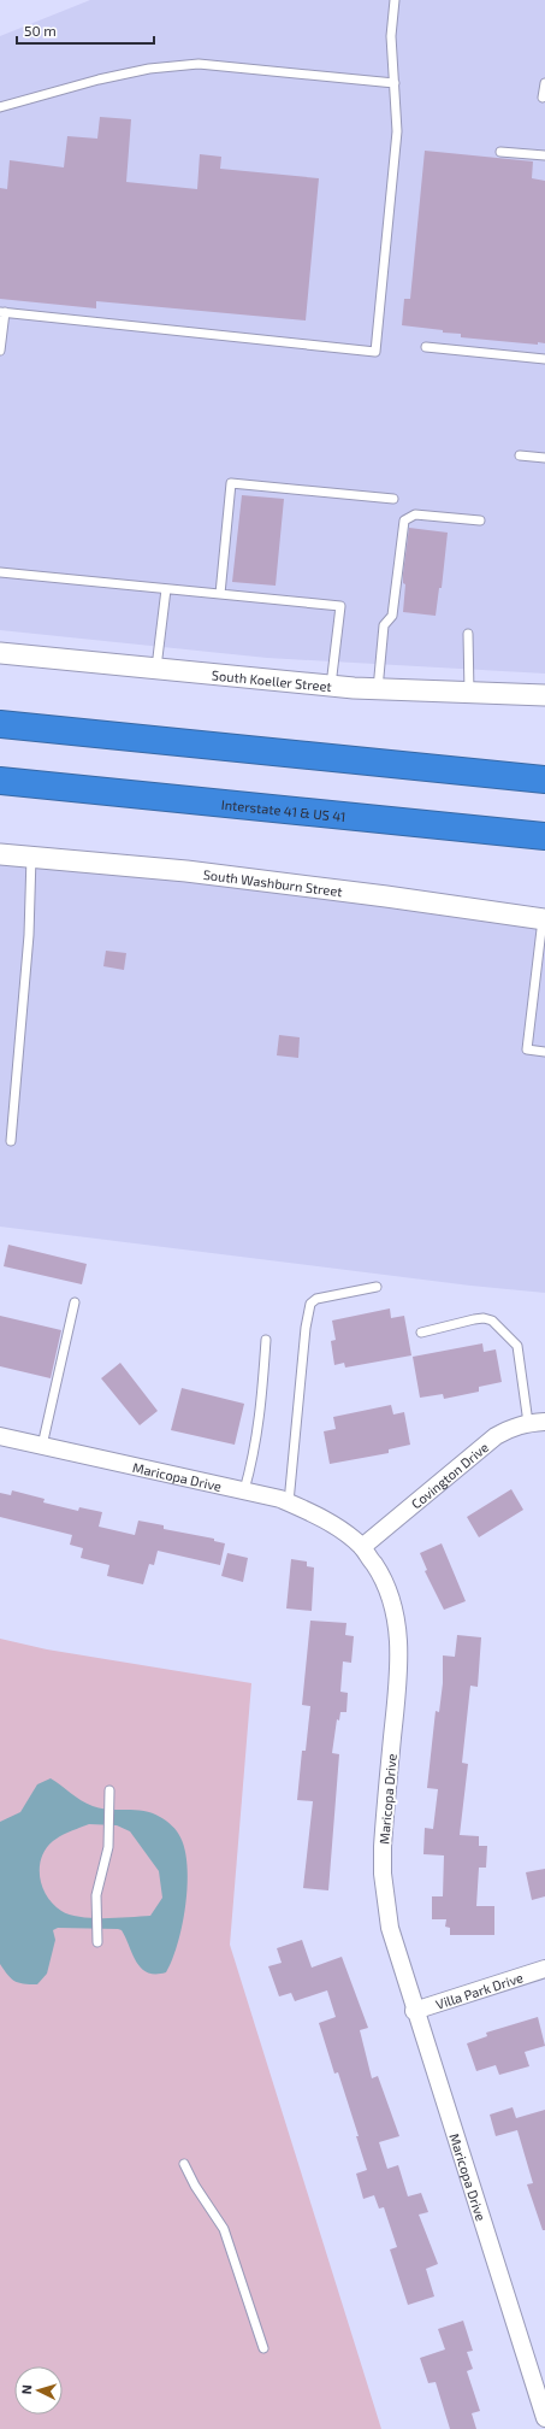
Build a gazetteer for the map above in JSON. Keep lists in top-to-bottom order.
{
  "streets": {
    "highway": ["Interstate 41 & US 41"],
    "street": [
      "South Koeller Street",
      "South Washburn Street",
      "Covington Drive",
      "Maricopa Drive",
      "Villa Park Drive"
    ]
  },
  "crossings": [
    ["Covington Drive", "Maricopa Drive"],
    ["Maricopa Drive", "Villa Park Drive"]
  ],
  "scale_bar": "50 m",
  "north": "left"
}
